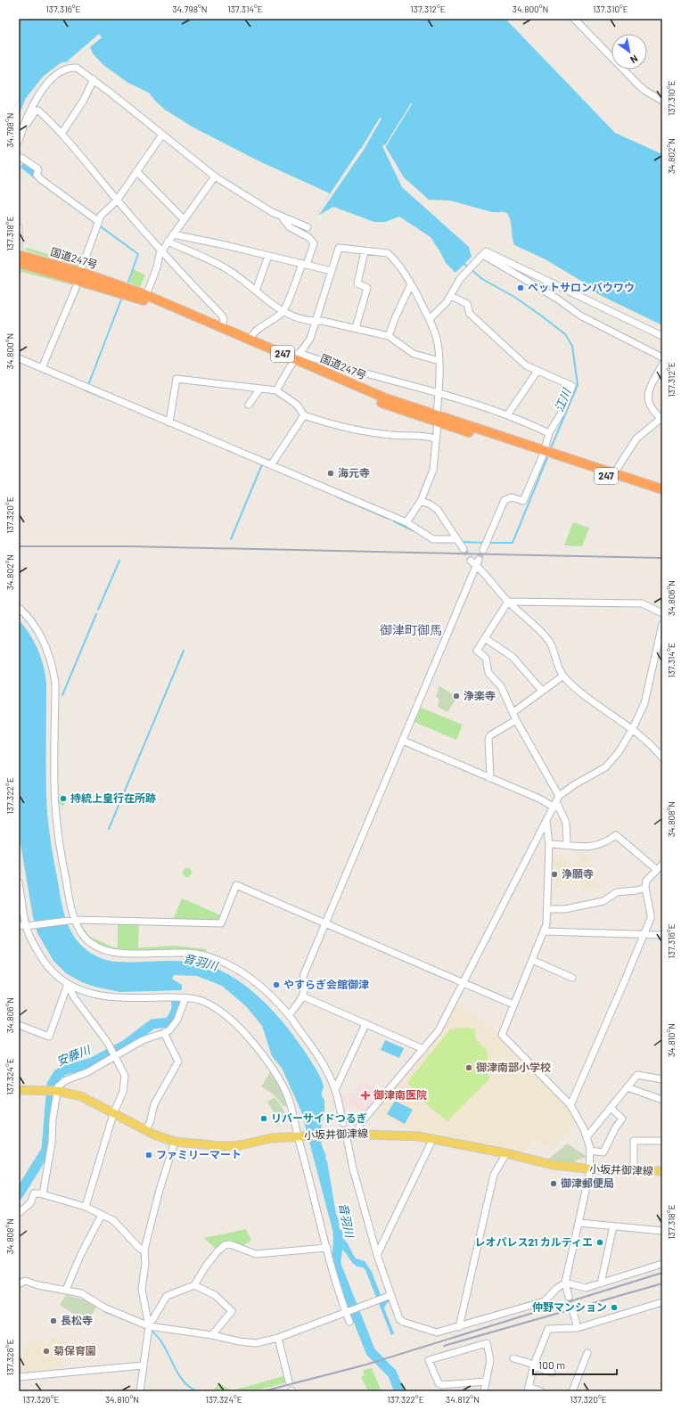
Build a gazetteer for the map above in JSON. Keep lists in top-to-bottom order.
{
  "streets": {
    "highway": ["国道247号", "247"],
    "main road": ["小坂井御津線"]
  },
  "districts": ["御津町御馬"],
  "water": ["江川", "音羽川", "安藤川"],
  "places": {
    "other": [
      "ペットサロンバウワウ",
      "海元寺",
      "浄楽寺",
      "持統上皇行在所跡",
      "浄願寺",
      "やすらぎ会館御津",
      "御津南部小学校",
      "リバーサイドつるぎ",
      "ファミリーマート",
      "御津郵便局",
      "レオパレス21 カルティエ",
      "仲野マンション",
      "長松寺",
      "菊保育園"
    ],
    "health": ["御津南医院"]
  },
  "scale_bar": "100 m",
  "north": "bottom right",
  "coordinates": [
    "137.316°E",
    "34.798°N",
    "137.314°E",
    "137.312°E",
    "34.800°N",
    "137.310°E",
    "34.802°N",
    "137.318°E",
    "137.320°E",
    "34.806°N",
    "137.322°E",
    "34.808°N",
    "34.810°N",
    "137.324°E",
    "137.326°E",
    "34.812°N"
  ]
}
